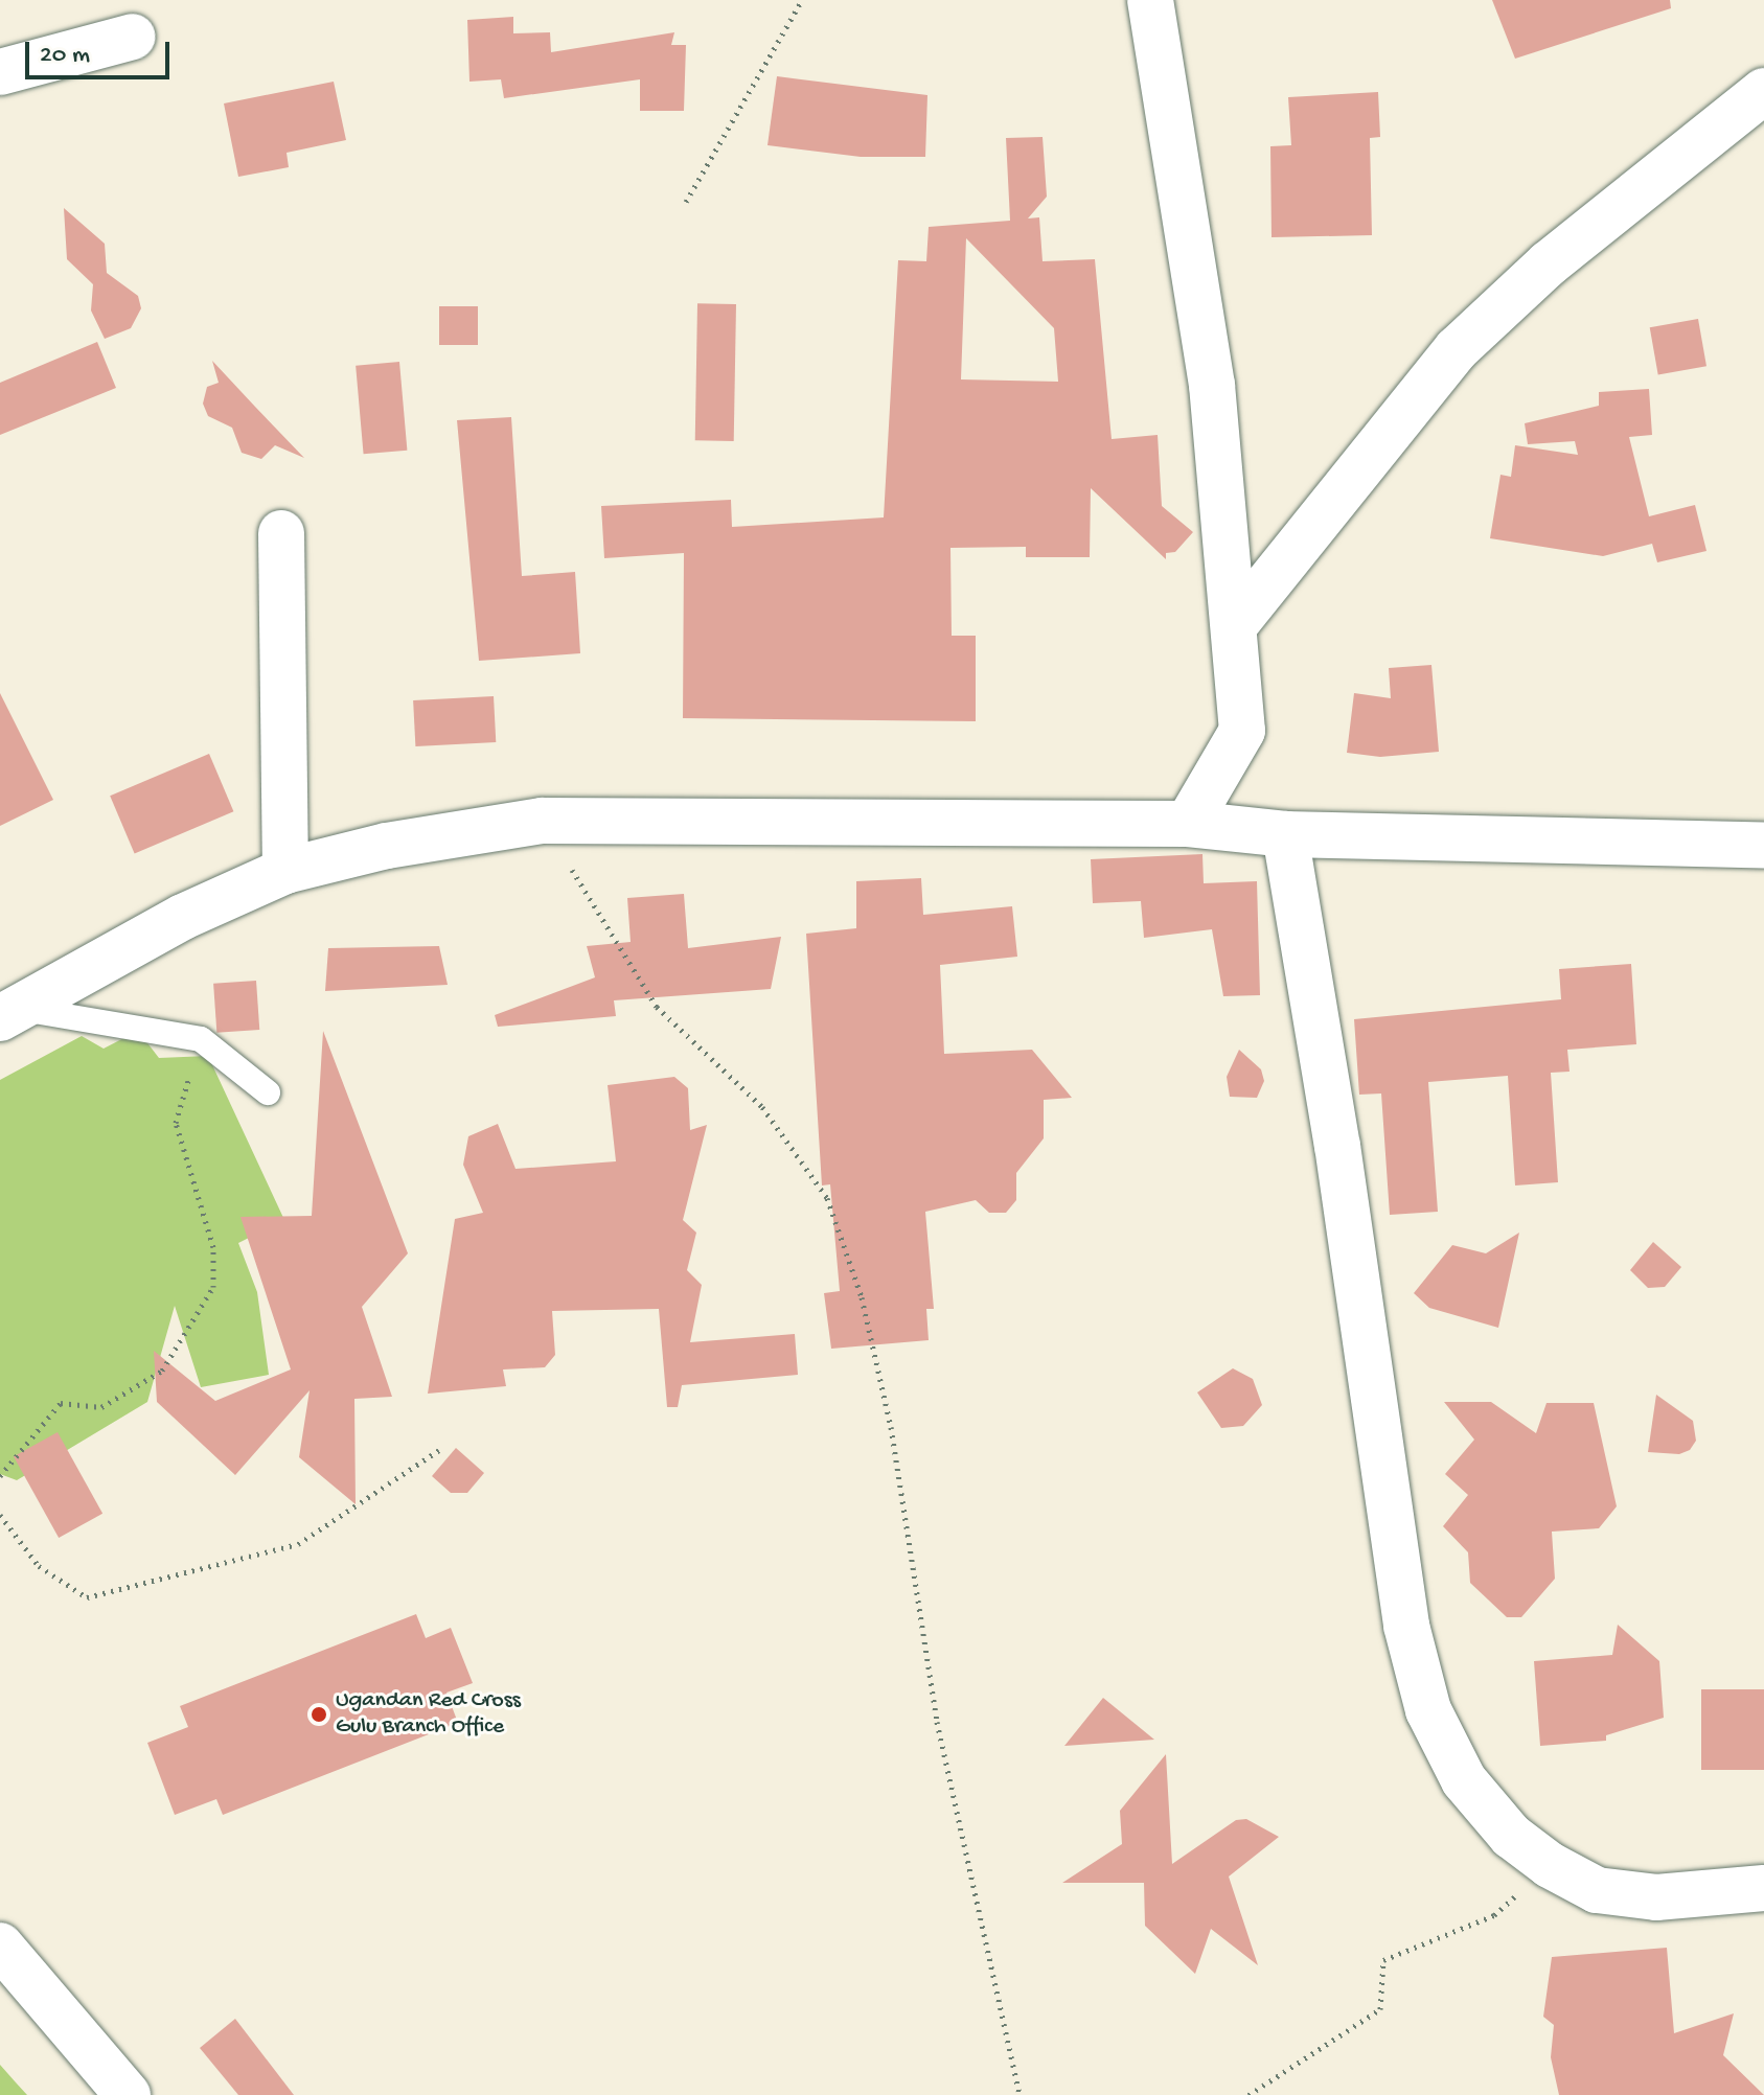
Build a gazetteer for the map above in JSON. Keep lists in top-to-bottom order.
{
  "places": ["Ugandan Red Cross Gulu Branch Office"],
  "scale_bar": "20 m"
}
